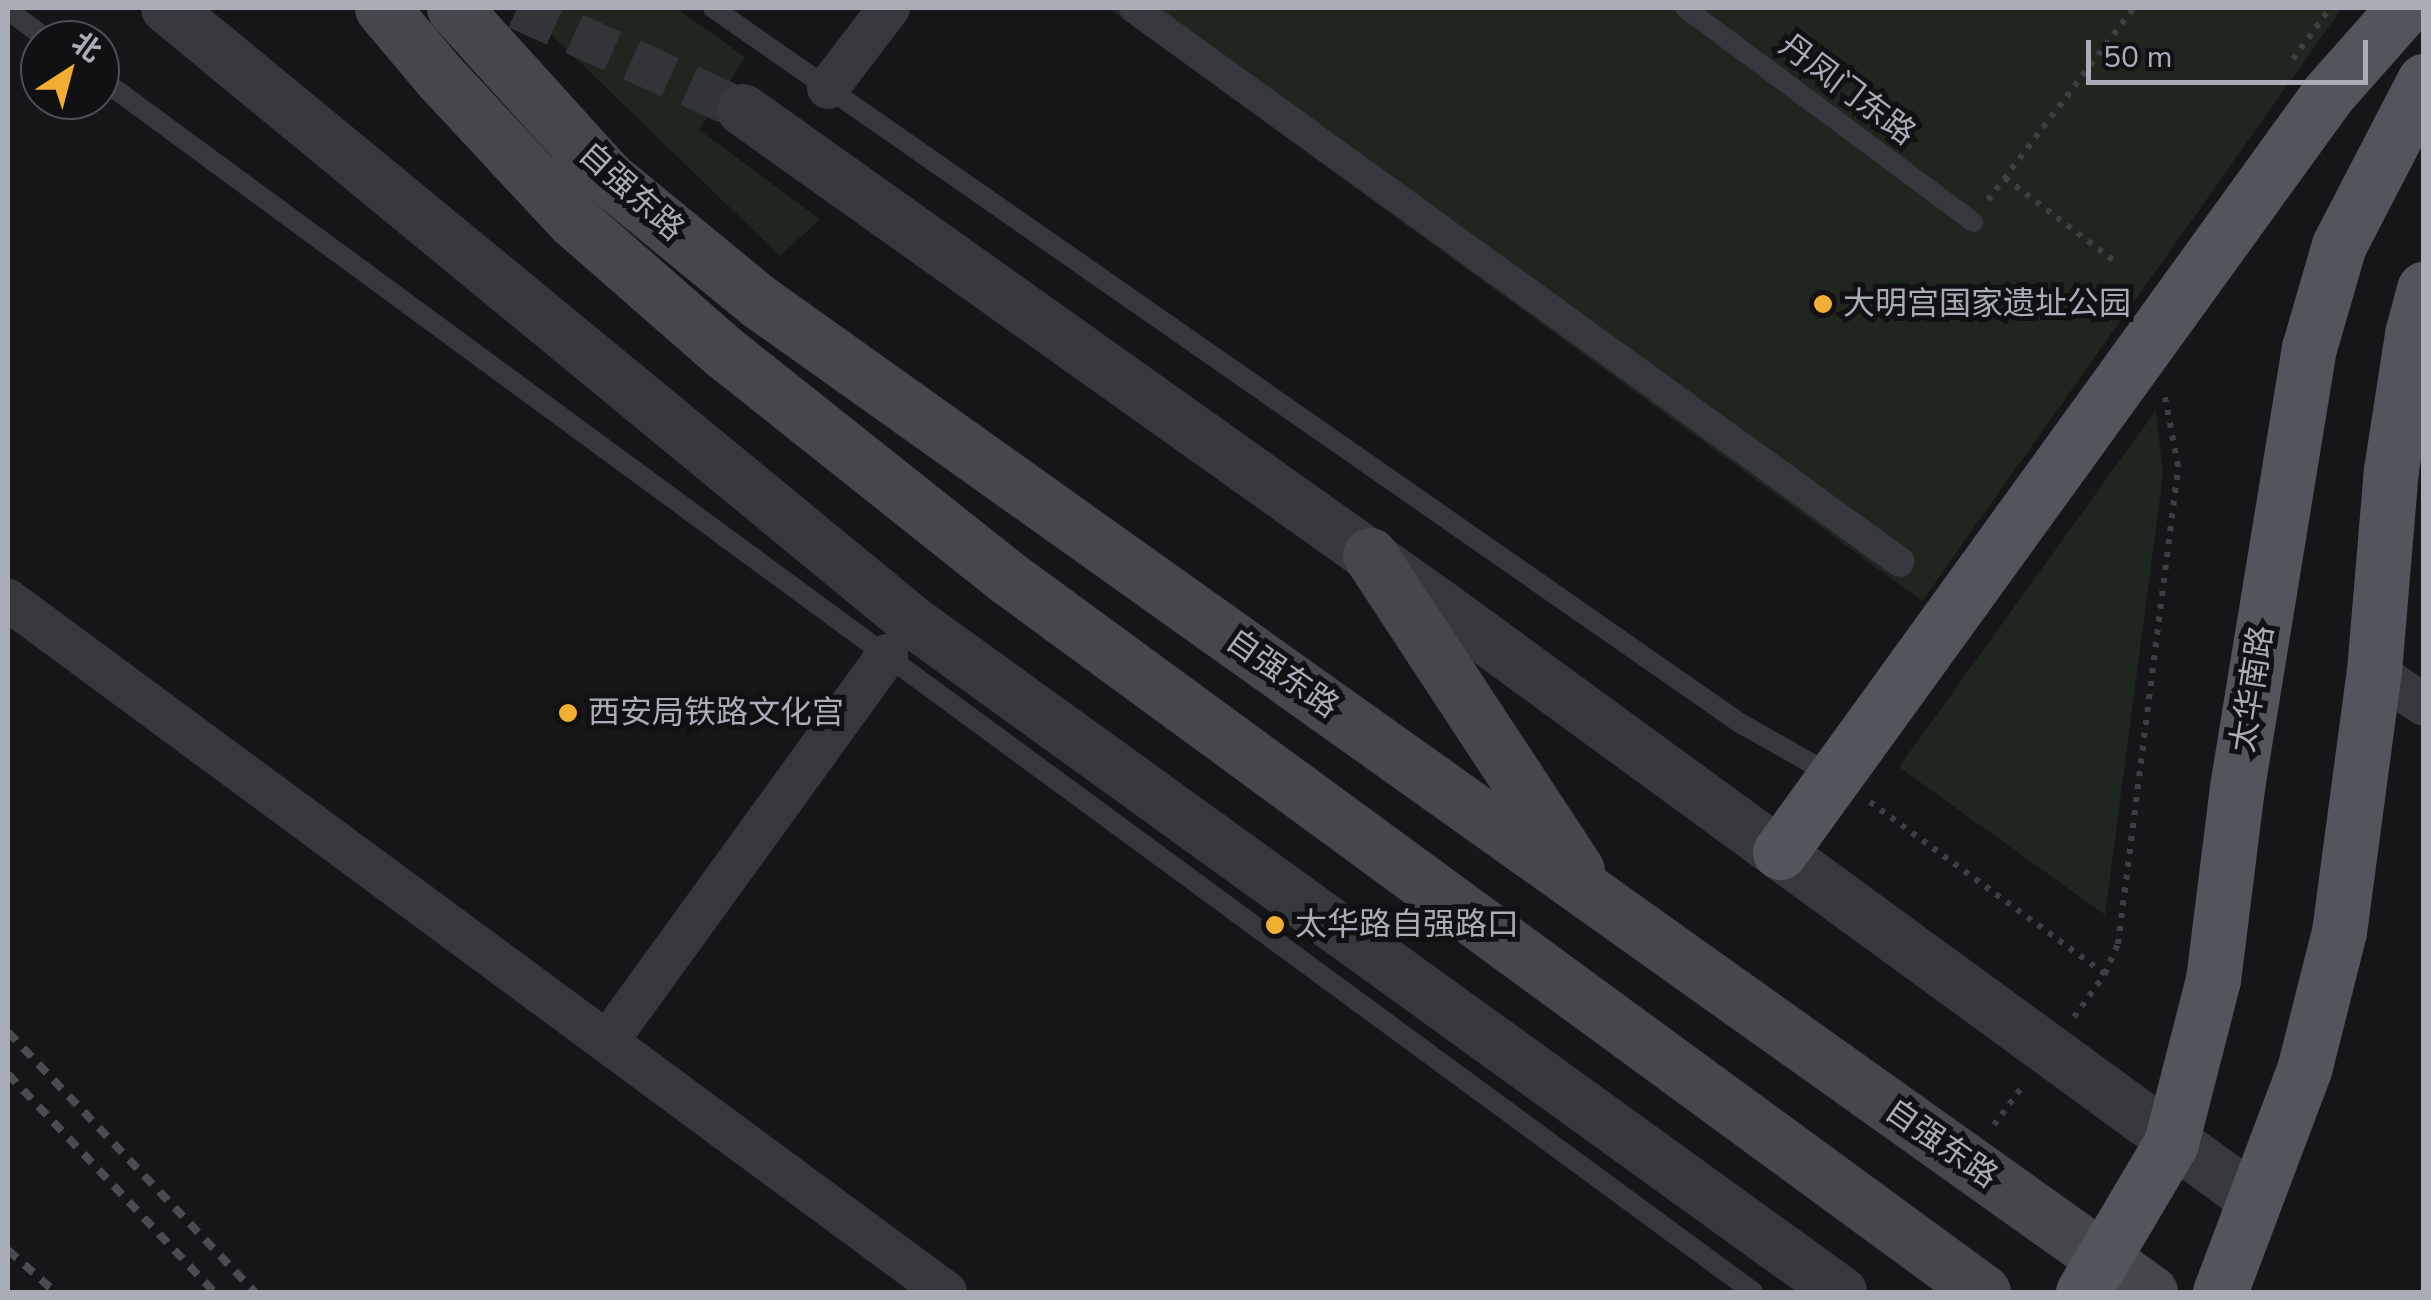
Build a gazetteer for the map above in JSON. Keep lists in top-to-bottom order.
{
  "streets": {
    "main road": ["自强东路", "太华南路"],
    "lane": ["丹凤门东路"]
  },
  "crossings": [
    ["自强东路", "太华南路"]
  ],
  "places": ["大明宫国家遗址公园", "西安局铁路文化宫", "太华路自强路口"],
  "scale_bar": "50 m",
  "north": "top right"
}
